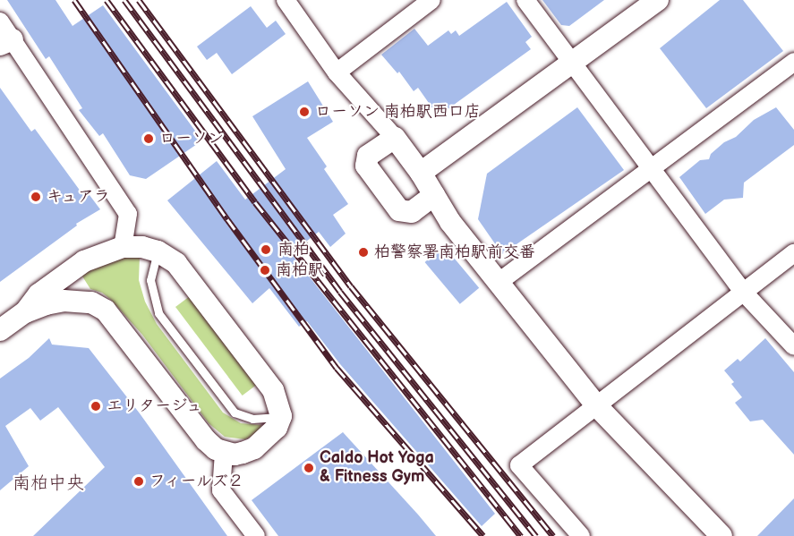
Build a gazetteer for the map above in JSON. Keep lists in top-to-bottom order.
{
  "districts": ["南柏中央"],
  "places": [
    "ローソン 南柏駅西口店",
    "ローソン",
    "キュアラ",
    "南柏",
    "柏警察署南柏駅前交番",
    "南柏駅",
    "エリタージュ",
    "Caldo Hot Yoga & Fitness Gym",
    "フィールズ２"
  ]
}
